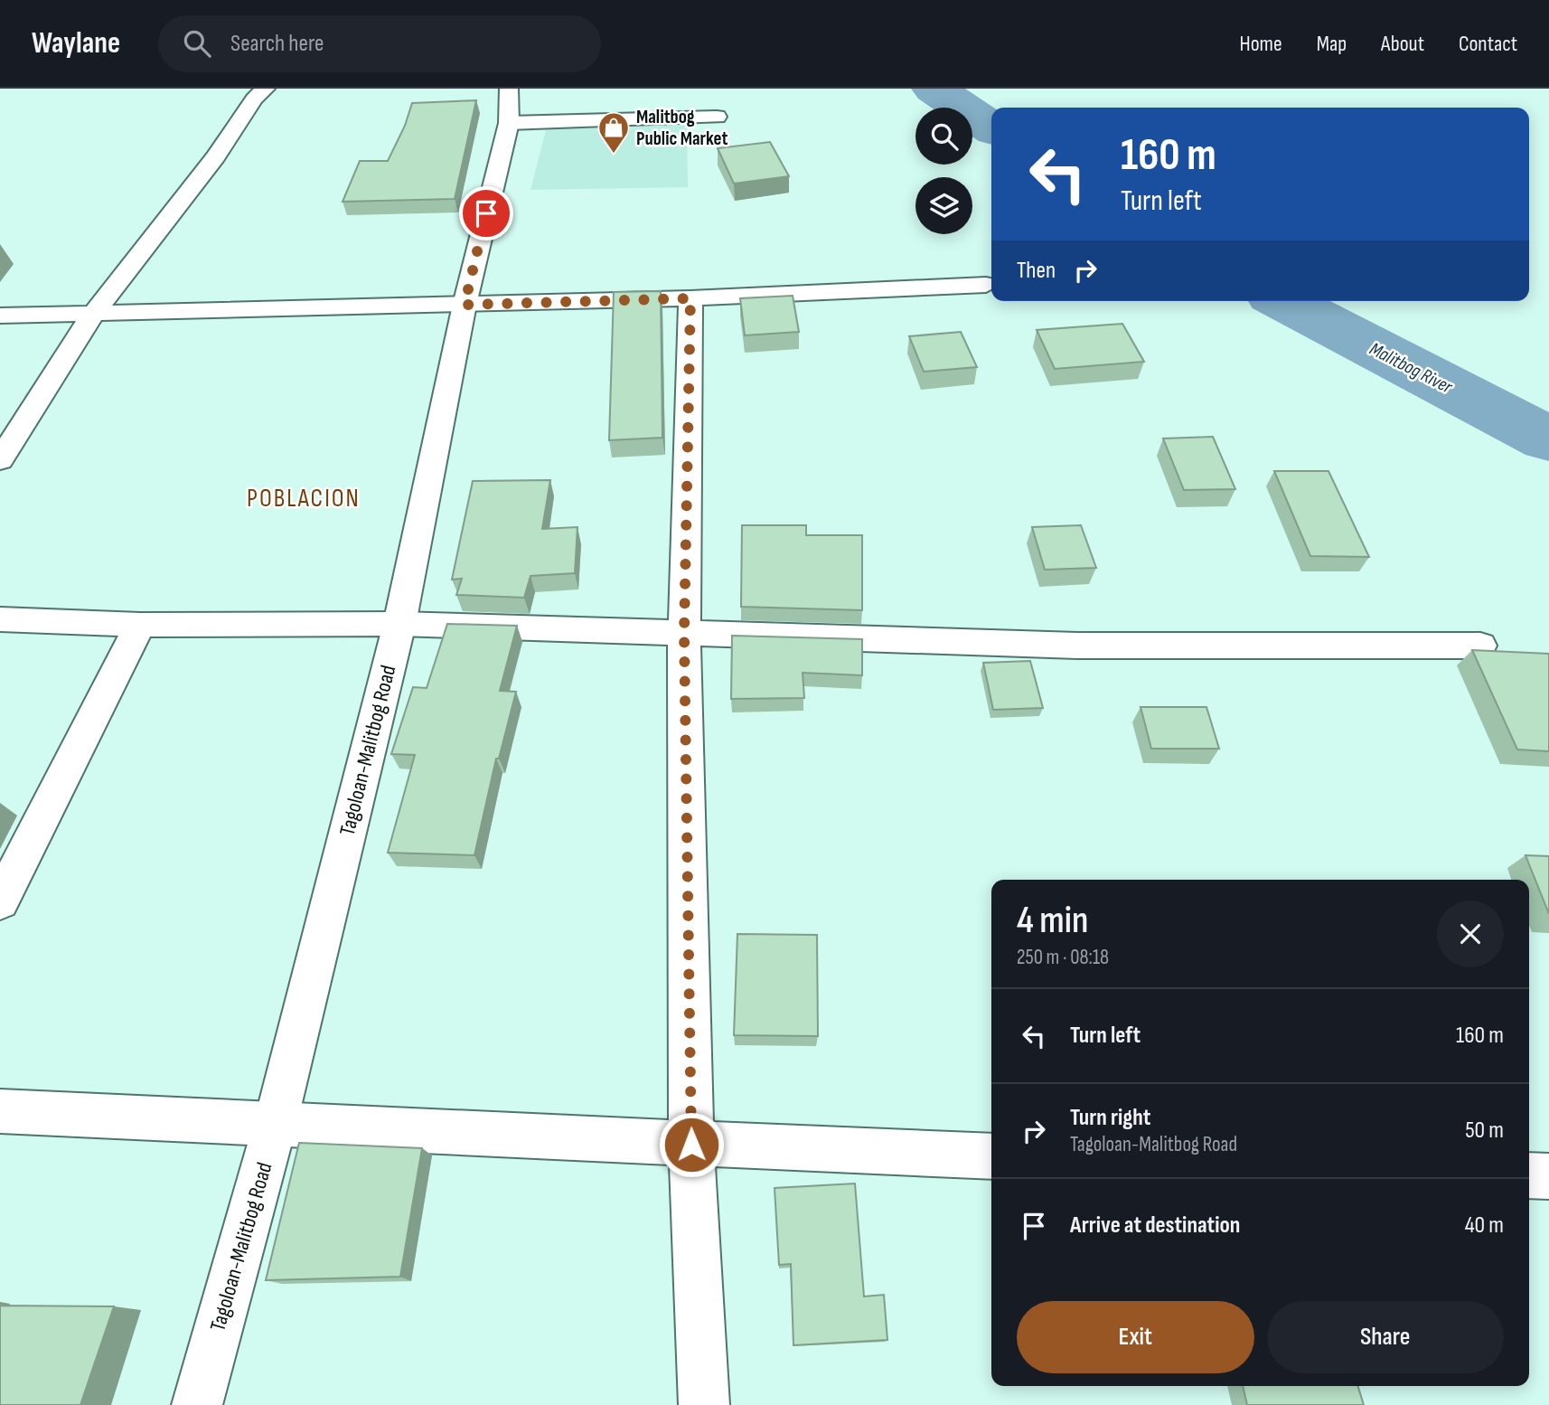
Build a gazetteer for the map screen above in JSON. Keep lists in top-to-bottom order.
{
  "streets": {
    "street": ["Tagoloan-Malitbog Road"]
  },
  "districts": ["POBLACION"],
  "water": ["Malitbog River"],
  "places": {
    "shop": ["Malitbog Public Market"]
  },
  "page": {
    "header": "Waylane",
    "search": "Search here",
    "nav": [
      "Home",
      "Map",
      "About",
      "Contact"
    ],
    "turn": ["160 m", "Turn left"],
    "then": "Then",
    "heading": ["4 min", "250 m · 08:18"],
    "list": [
      {
        "name": "Turn left",
        "value": "160 m"
      },
      {
        "name": "Turn right",
        "note": "Tagoloan-Malitbog Road",
        "value": "50 m"
      },
      {
        "name": "Arrive at destination",
        "value": "40 m"
      }
    ],
    "buttons": ["Exit", "Share"]
  }
}
